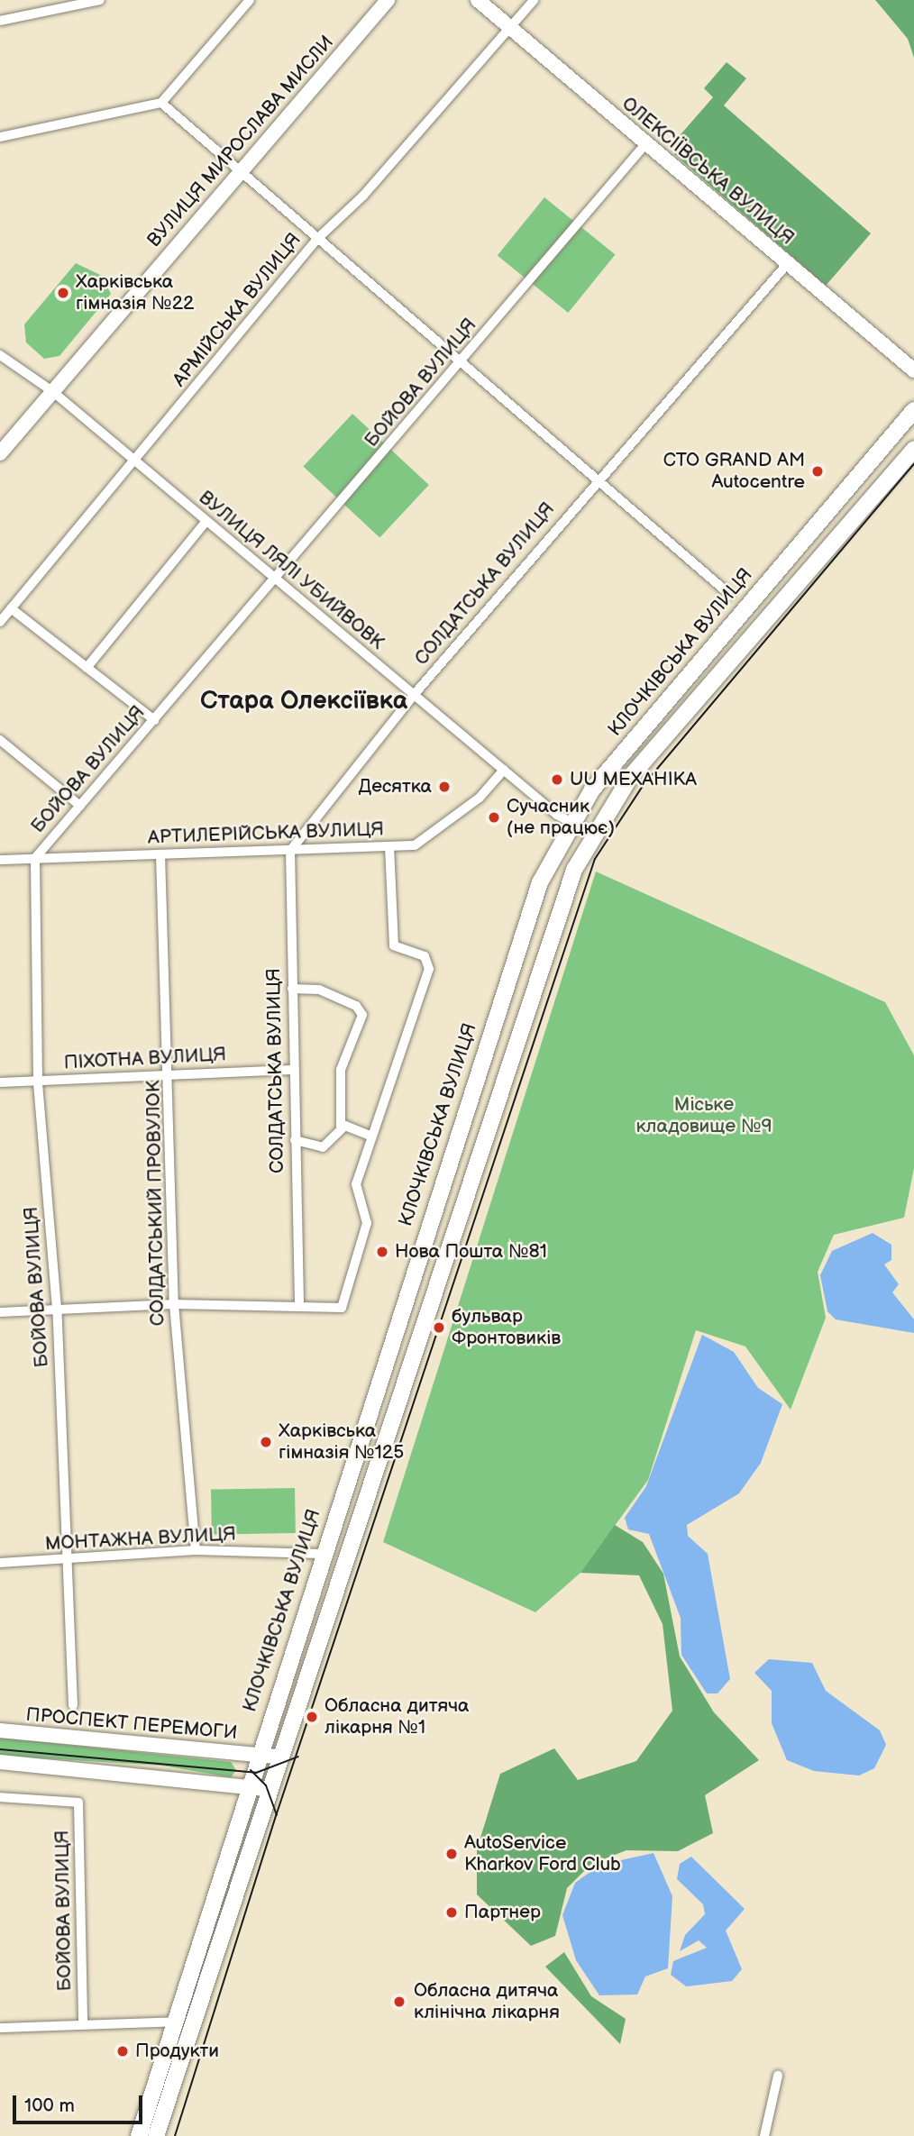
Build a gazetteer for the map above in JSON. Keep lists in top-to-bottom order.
{
  "streets": {
    "main road": ["КЛОЧКІВСЬКА ВУЛИЦЯ"],
    "street": [
      "ВУЛИЦЯ МИРОСЛАВА МИСЛИ",
      "ОЛЕКСІЇВСЬКА ВУЛИЦЯ",
      "АРМІЙСЬКА ВУЛИЦЯ",
      "БОЙОВА ВУЛИЦЯ",
      "ВУЛИЦЯ ЛЯЛІ УБИЙВОВК",
      "СОЛДАТСЬКА ВУЛИЦЯ",
      "АРТИЛЕРІЙСЬКА ВУЛИЦЯ",
      "ПІХОТНА ВУЛИЦЯ",
      "СОЛДАТСЬКИЙ ПРОВУЛОК",
      "МОНТАЖНА ВУЛИЦЯ",
      "ПРОСПЕКТ ПЕРЕМОГИ"
    ]
  },
  "crossings": [
    ["ВУЛИЦЯ МИРОСЛАВА МИСЛИ", "ВУЛИЦЯ ЛЯЛІ УБИЙВОВК"],
    ["ОЛЕКСІЇВСЬКА ВУЛИЦЯ", "АРМІЙСЬКА ВУЛИЦЯ"],
    ["ОЛЕКСІЇВСЬКА ВУЛИЦЯ", "БОЙОВА ВУЛИЦЯ"],
    ["ОЛЕКСІЇВСЬКА ВУЛИЦЯ", "СОЛДАТСЬКА ВУЛИЦЯ"],
    ["АРМІЙСЬКА ВУЛИЦЯ", "ВУЛИЦЯ ЛЯЛІ УБИЙВОВК"],
    ["БОЙОВА ВУЛИЦЯ", "ВУЛИЦЯ ЛЯЛІ УБИЙВОВК"],
    ["БОЙОВА ВУЛИЦЯ", "АРТИЛЕРІЙСЬКА ВУЛИЦЯ"],
    ["БОЙОВА ВУЛИЦЯ", "ПІХОТНА ВУЛИЦЯ"],
    ["БОЙОВА ВУЛИЦЯ", "МОНТАЖНА ВУЛИЦЯ"],
    ["ВУЛИЦЯ ЛЯЛІ УБИЙВОВК", "СОЛДАТСЬКА ВУЛИЦЯ"],
    ["ВУЛИЦЯ ЛЯЛІ УБИЙВОВК", "КЛОЧКІВСЬКА ВУЛИЦЯ"],
    ["ВУЛИЦЯ ЛЯЛІ УБИЙВОВК", "АРТИЛЕРІЙСЬКА ВУЛИЦЯ"],
    ["СОЛДАТСЬКА ВУЛИЦЯ", "АРТИЛЕРІЙСЬКА ВУЛИЦЯ"],
    ["СОЛДАТСЬКА ВУЛИЦЯ", "ПІХОТНА ВУЛИЦЯ"],
    ["КЛОЧКІВСЬКА ВУЛИЦЯ", "МОНТАЖНА ВУЛИЦЯ"],
    ["КЛОЧКІВСЬКА ВУЛИЦЯ", "ПРОСПЕКТ ПЕРЕМОГИ"],
    ["АРТИЛЕРІЙСЬКА ВУЛИЦЯ", "СОЛДАТСЬКИЙ ПРОВУЛОК"],
    ["ПІХОТНА ВУЛИЦЯ", "СОЛДАТСЬКИЙ ПРОВУЛОК"],
    ["СОЛДАТСЬКИЙ ПРОВУЛОК", "МОНТАЖНА ВУЛИЦЯ"]
  ],
  "districts": ["Стара Олексіївка"],
  "parks": ["Міське кладовище №9"],
  "places": [
    "Харківська гімназія №22",
    "СТО GRAND AM Autocentre",
    "UU МЕХАНІКА",
    "Десятка",
    "Сучасник (не працює)",
    "Нова Пошта №81",
    "бульвар Фронтовиків",
    "Харківська гімназія №125",
    "Обласна дитяча лікарня №1",
    "AutoService Kharkov Ford Club",
    "Партнер",
    "Обласна дитяча клінічна лікарня",
    "Продукти"
  ],
  "scale_bar": "100 m"
}
